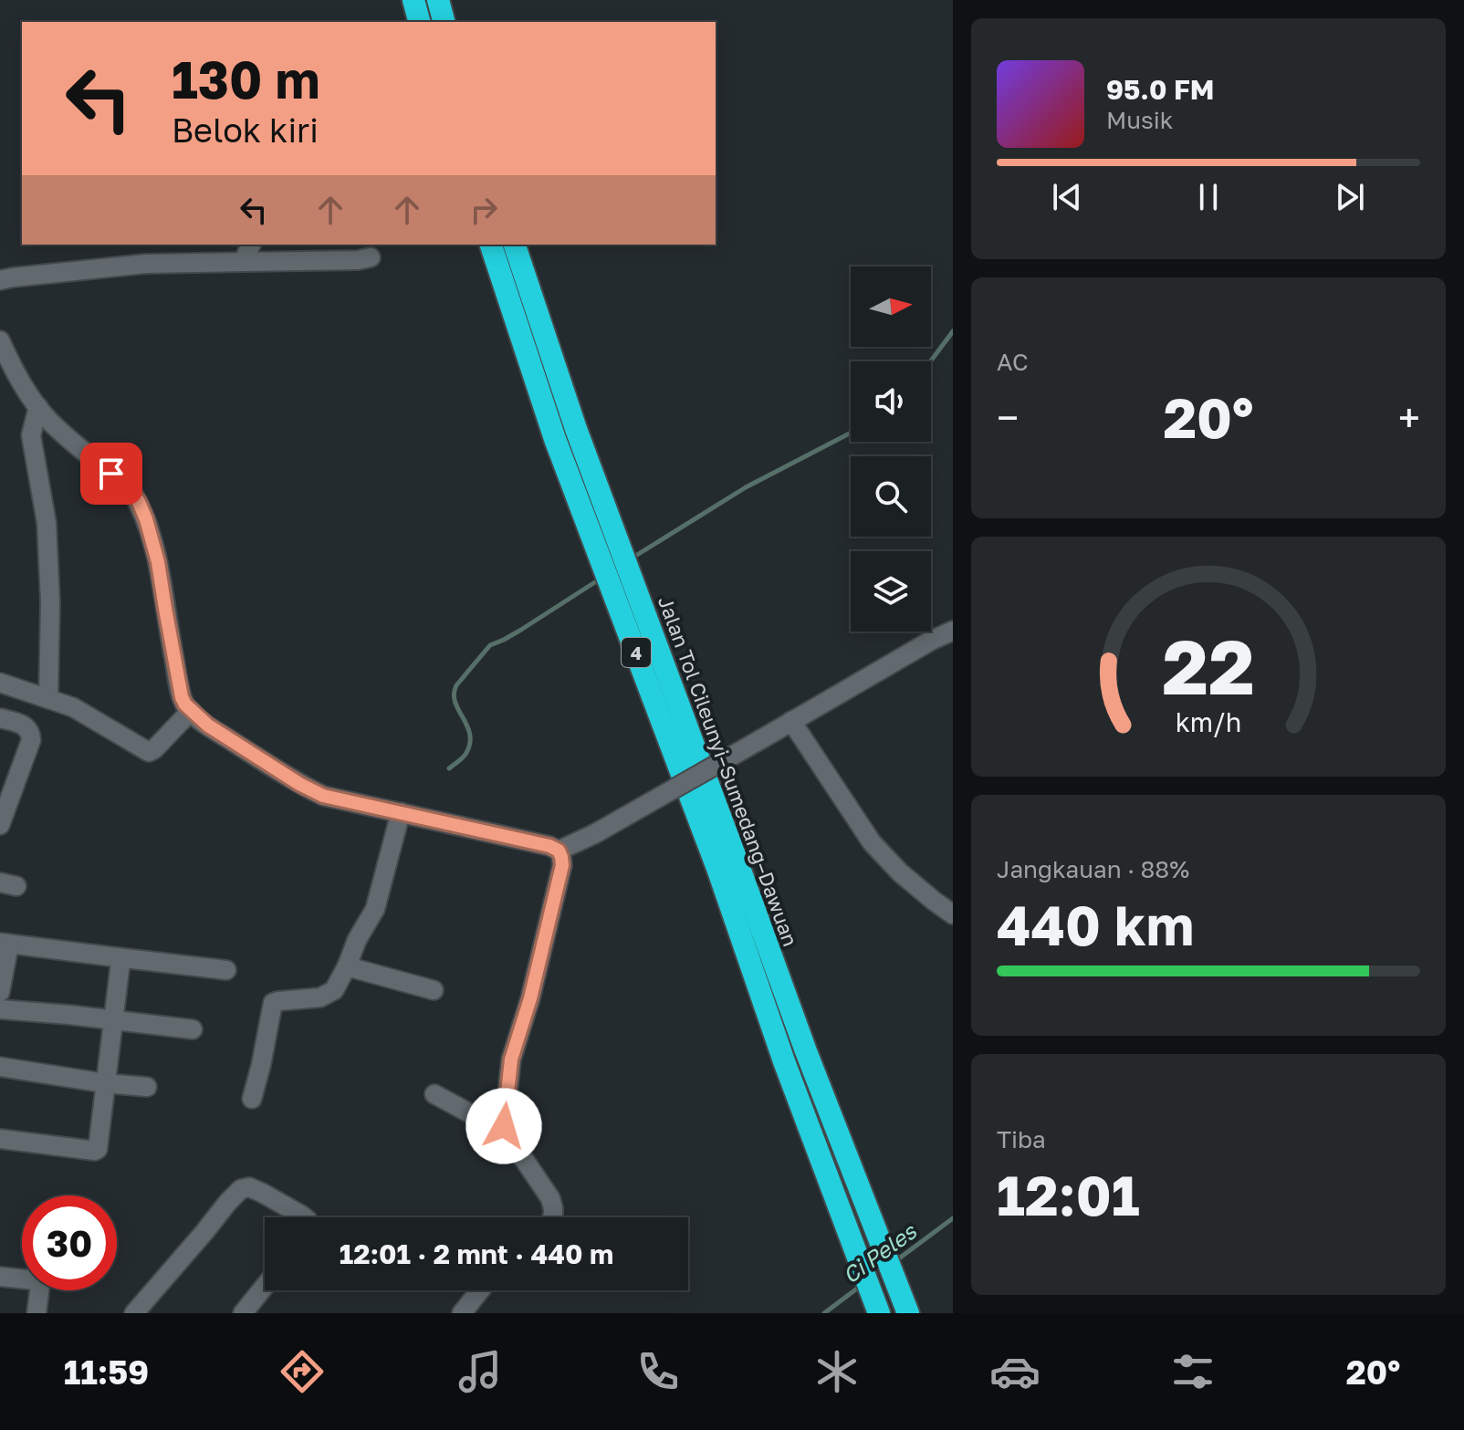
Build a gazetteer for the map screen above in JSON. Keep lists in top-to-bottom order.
{
  "streets": {
    "highway": ["4", "Jalan Tol Cileunyi–Sumedang–Dawuan"]
  },
  "water": ["Ci Peles"],
  "north": "right",
  "page": {
    "turn": ["130 m", "Belok kiri"],
    "song": ["95.0 FM", "Musik"],
    "tile": [
      "AC",
      ["Jangkauan · 88%", "440 km"],
      ["Tiba", "12:01"]
    ],
    "heat": ["−", "20°", "+"],
    "limit": "30",
    "trip": "12:01 · 2 mnt · 440 m",
    "tabs": ["11:59", "20°"],
    "gauge": ["22", "km/h"]
  }
}
